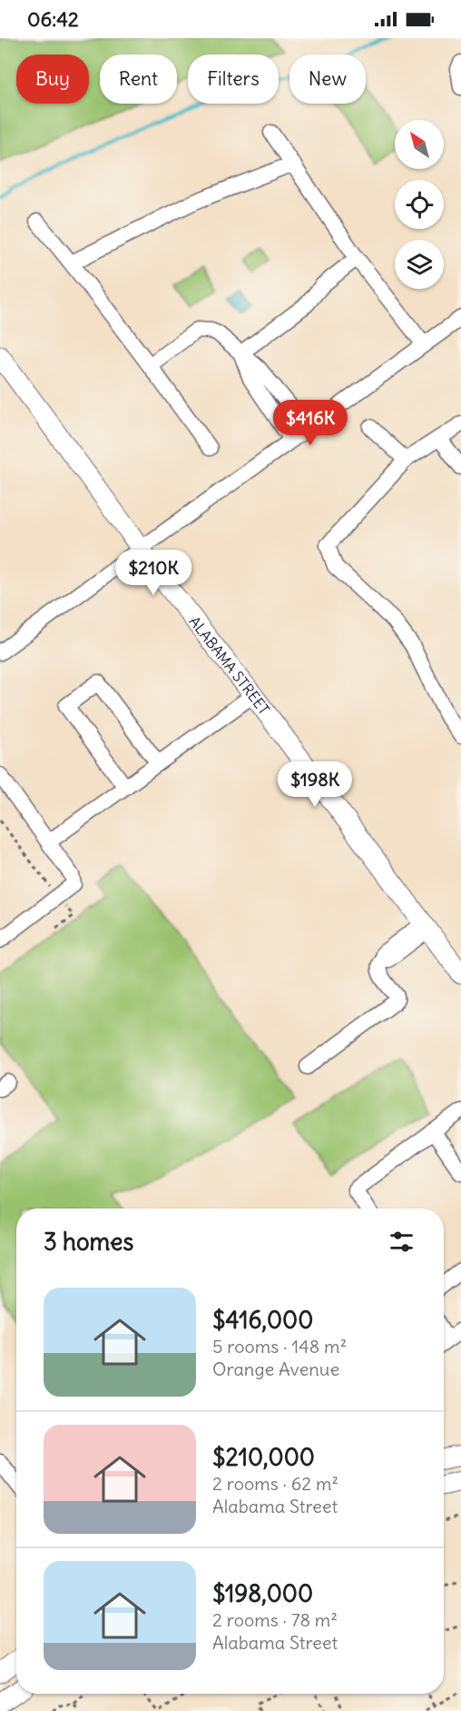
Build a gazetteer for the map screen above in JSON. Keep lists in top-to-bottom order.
{
  "streets": {
    "main road": ["ALABAMA STREET"]
  },
  "north": "top left",
  "page": {
    "status": "06:42",
    "chip": [
      "Buy",
      "Rent",
      "Filters",
      "New"
    ],
    "price": ["$416K", "$210K", "$198K"],
    "heading": "3 homes",
    "list": [
      {
        "name": "$416,000",
        "note": "5 rooms · 148 m² · Orange Avenue"
      },
      {
        "name": "$210,000",
        "note": "2 rooms · 62 m² · Alabama Street"
      },
      {
        "name": "$198,000",
        "note": "2 rooms · 78 m² · Alabama Street"
      }
    ]
  }
}
